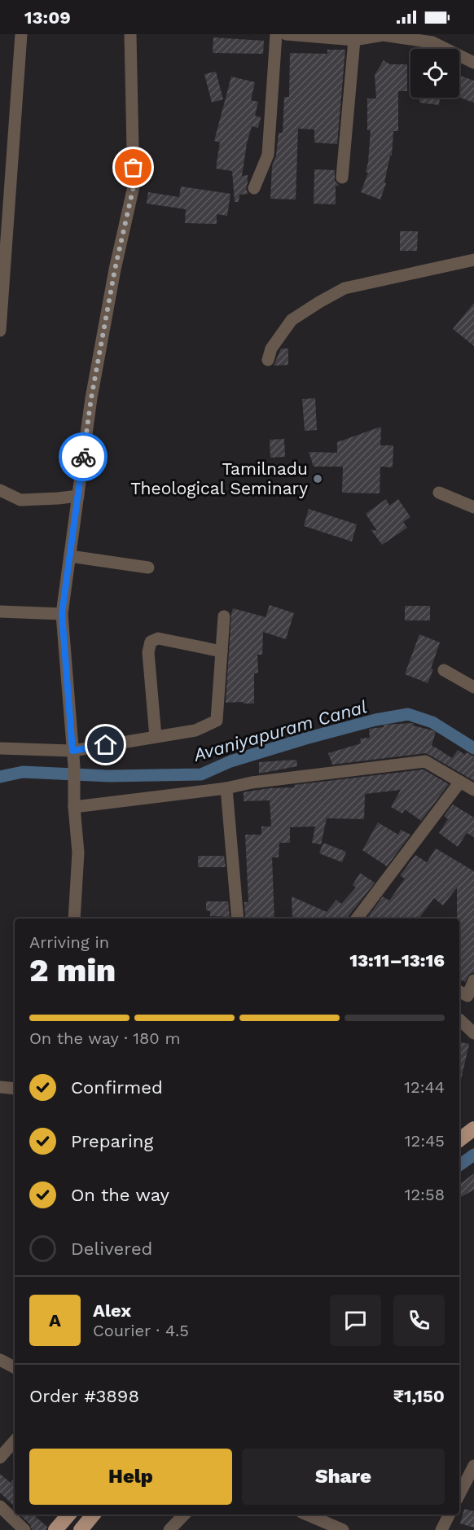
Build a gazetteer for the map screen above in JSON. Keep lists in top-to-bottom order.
{
  "water": ["Avaniyapuram Canal"],
  "places": ["Tamilnadu Theological Seminary"],
  "page": {
    "status": "13:09",
    "heading": ["2 min", "Arriving in", "13:11–13:16"],
    "panel": [
      "Alex",
      "Courier · 4.5",
      "Order #3898",
      "₹1,150"
    ],
    "bar": "On the way · 180 m",
    "list": [
      ["Confirmed", "12:44"],
      ["Preparing", "12:45"],
      ["On the way", "12:58"],
      "Delivered"
    ],
    "round": "A",
    "buttons": ["Help", "Share"]
  }
}
